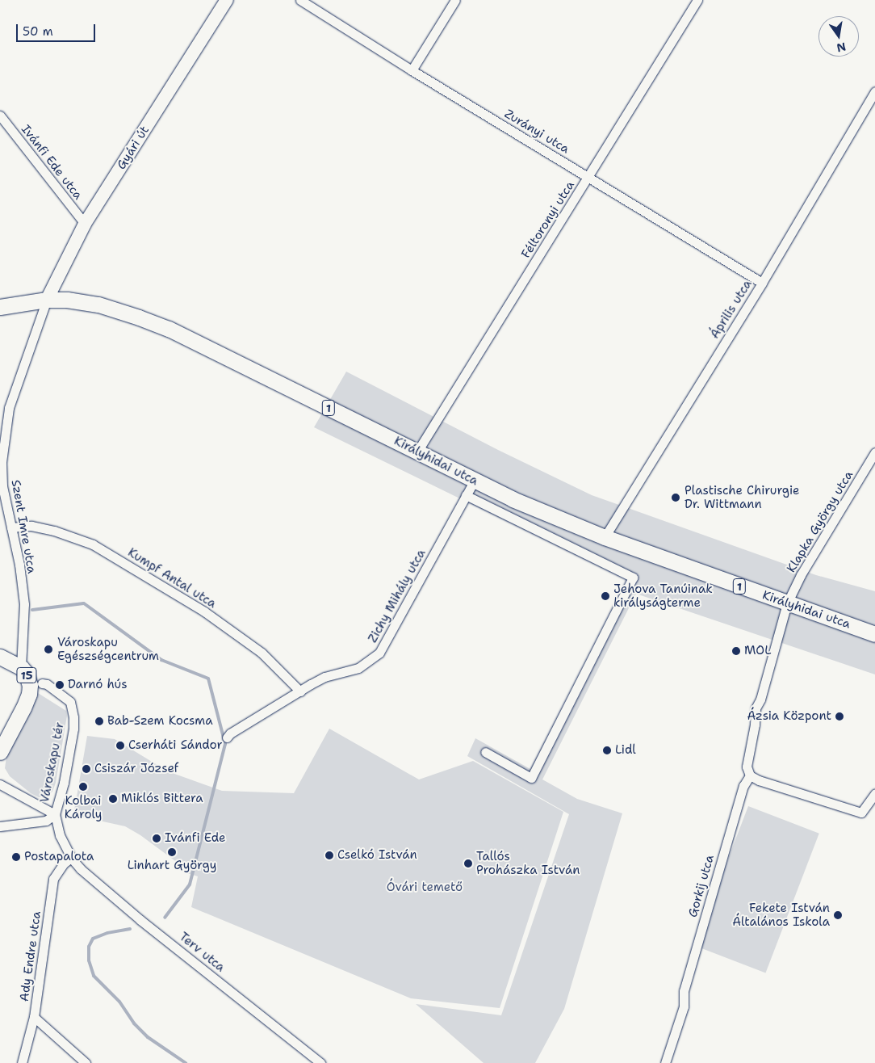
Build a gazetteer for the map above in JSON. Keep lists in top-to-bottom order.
{
  "streets": {
    "main road": ["1", "Királyhidai utca", "15"],
    "street": [
      "Zurányi utca",
      "Gyári út",
      "Ivánfi Ede utca",
      "Féltoronyi utca",
      "Április utca",
      "Klapka György utca",
      "Szent Imre utca",
      "Kumpf Antal utca",
      "Zichy Mihály utca",
      "Városkapu tér",
      "Gorkij utca",
      "Terv utca",
      "Ady Endre utca"
    ]
  },
  "crossings": [
    ["Zurányi utca", "Féltoronyi utca"],
    ["Zurányi utca", "Április utca"],
    ["Gyári út", "Ivánfi Ede utca"],
    ["Gyári út", "Királyhidai utca"],
    ["Gyári út", "Szent Imre utca"],
    ["Féltoronyi utca", "Királyhidai utca"],
    ["Április utca", "Királyhidai utca"],
    ["Királyhidai utca", "Klapka György utca"],
    ["Királyhidai utca", "Szent Imre utca"],
    ["Királyhidai utca", "Zichy Mihály utca"],
    ["Királyhidai utca", "Gorkij utca"],
    ["Klapka György utca", "Gorkij utca"],
    ["Szent Imre utca", "Kumpf Antal utca"],
    ["Szent Imre utca", "15"],
    ["Kumpf Antal utca", "Zichy Mihály utca"],
    ["Városkapu tér", "Terv utca"],
    ["Városkapu tér", "Ady Endre utca"],
    ["Terv utca", "Ady Endre utca"]
  ],
  "parks": ["Óvári temető"],
  "places": [
    "Plastische Chirurgie Dr. Wittmann",
    "Jehova Tanúinak királyságterme",
    "Városkapu Egészségcentrum",
    "MOL",
    "Darnó hús",
    "Ázsia Központ",
    "Bab-Szem Kocsma",
    "Cserháti Sándor",
    "Lidl",
    "Csiszár József",
    "Kolbai Károly",
    "Miklós Bittera",
    "Ivánfi Ede",
    "Linhart György",
    "Cselkó István",
    "Postapalota",
    "Tallós Prohászka István",
    "Fekete István Általános Iskola"
  ],
  "scale_bar": "50 m",
  "north": "bottom"
}
